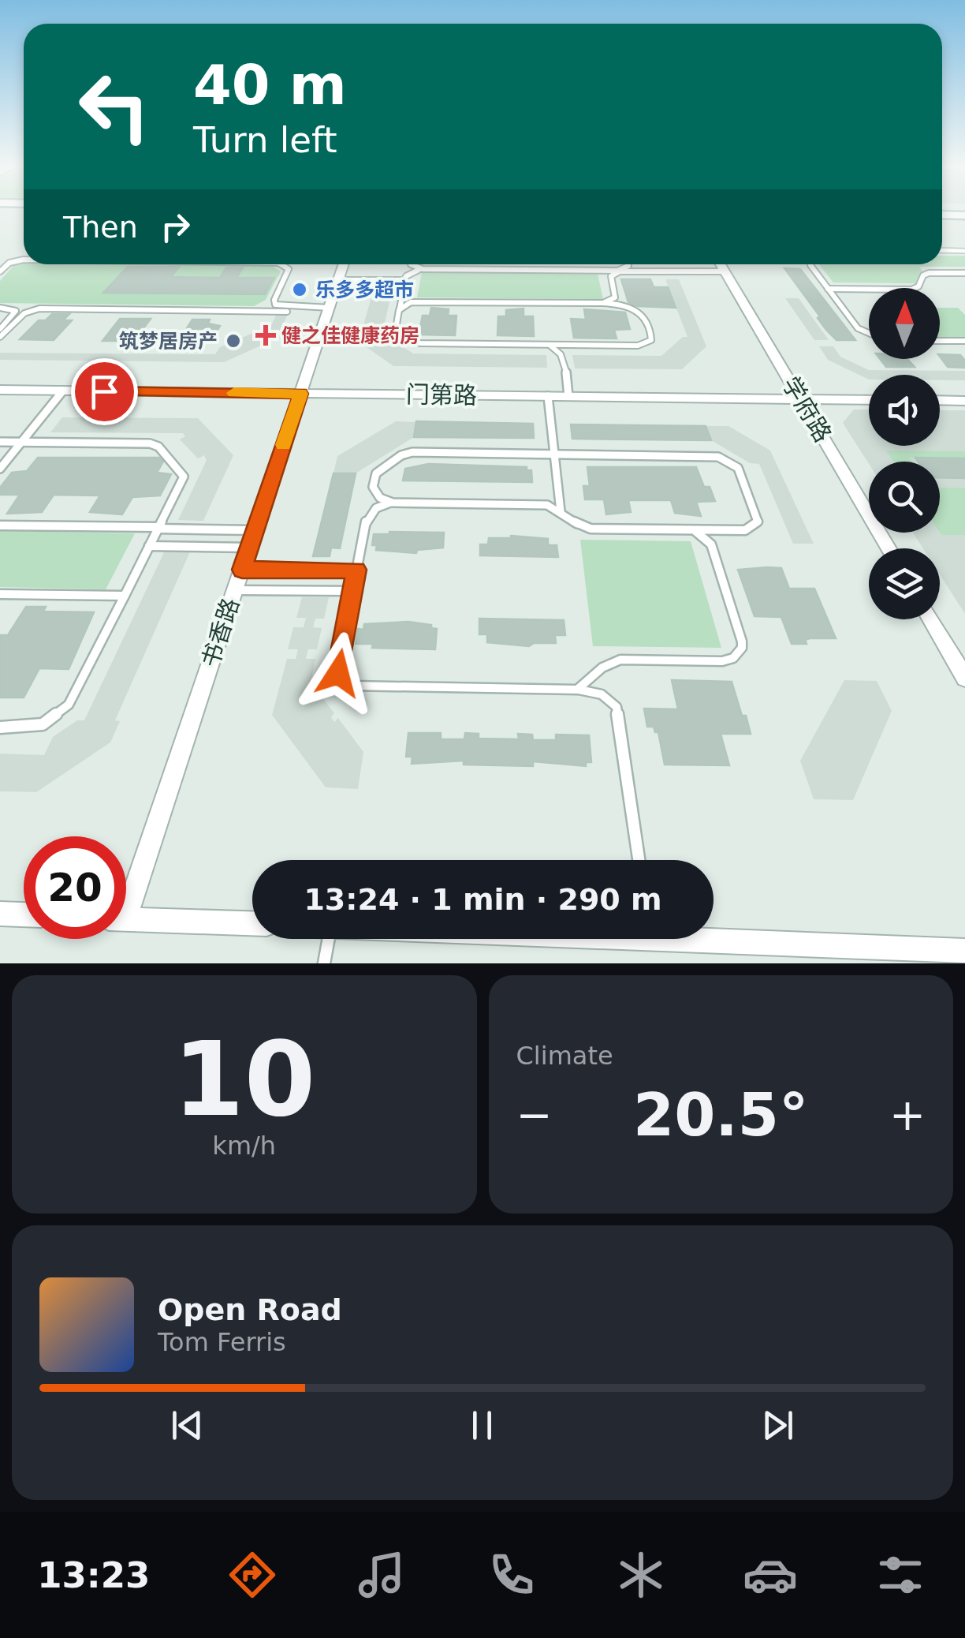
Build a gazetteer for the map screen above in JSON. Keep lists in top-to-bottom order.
{
  "streets": {
    "street": ["门第路", "学府路", "书香路"]
  },
  "crossings": [
    ["门第路", "学府路"],
    ["门第路", "书香路"]
  ],
  "places": {
    "other": ["乐多多超市", "筑梦居房产"],
    "health": ["健之佳健康药房"]
  },
  "north": "top",
  "page": {
    "turn": ["40 m", "Turn left"],
    "then": "Then",
    "limit": "20",
    "trip": "13:24 · 1 min · 290 m",
    "tile": [
      ["10", "km/h"],
      "Climate"
    ],
    "heat": ["−", "20.5°", "+"],
    "song": ["Open Road", "Tom Ferris"],
    "tabs": "13:23"
  }
}
